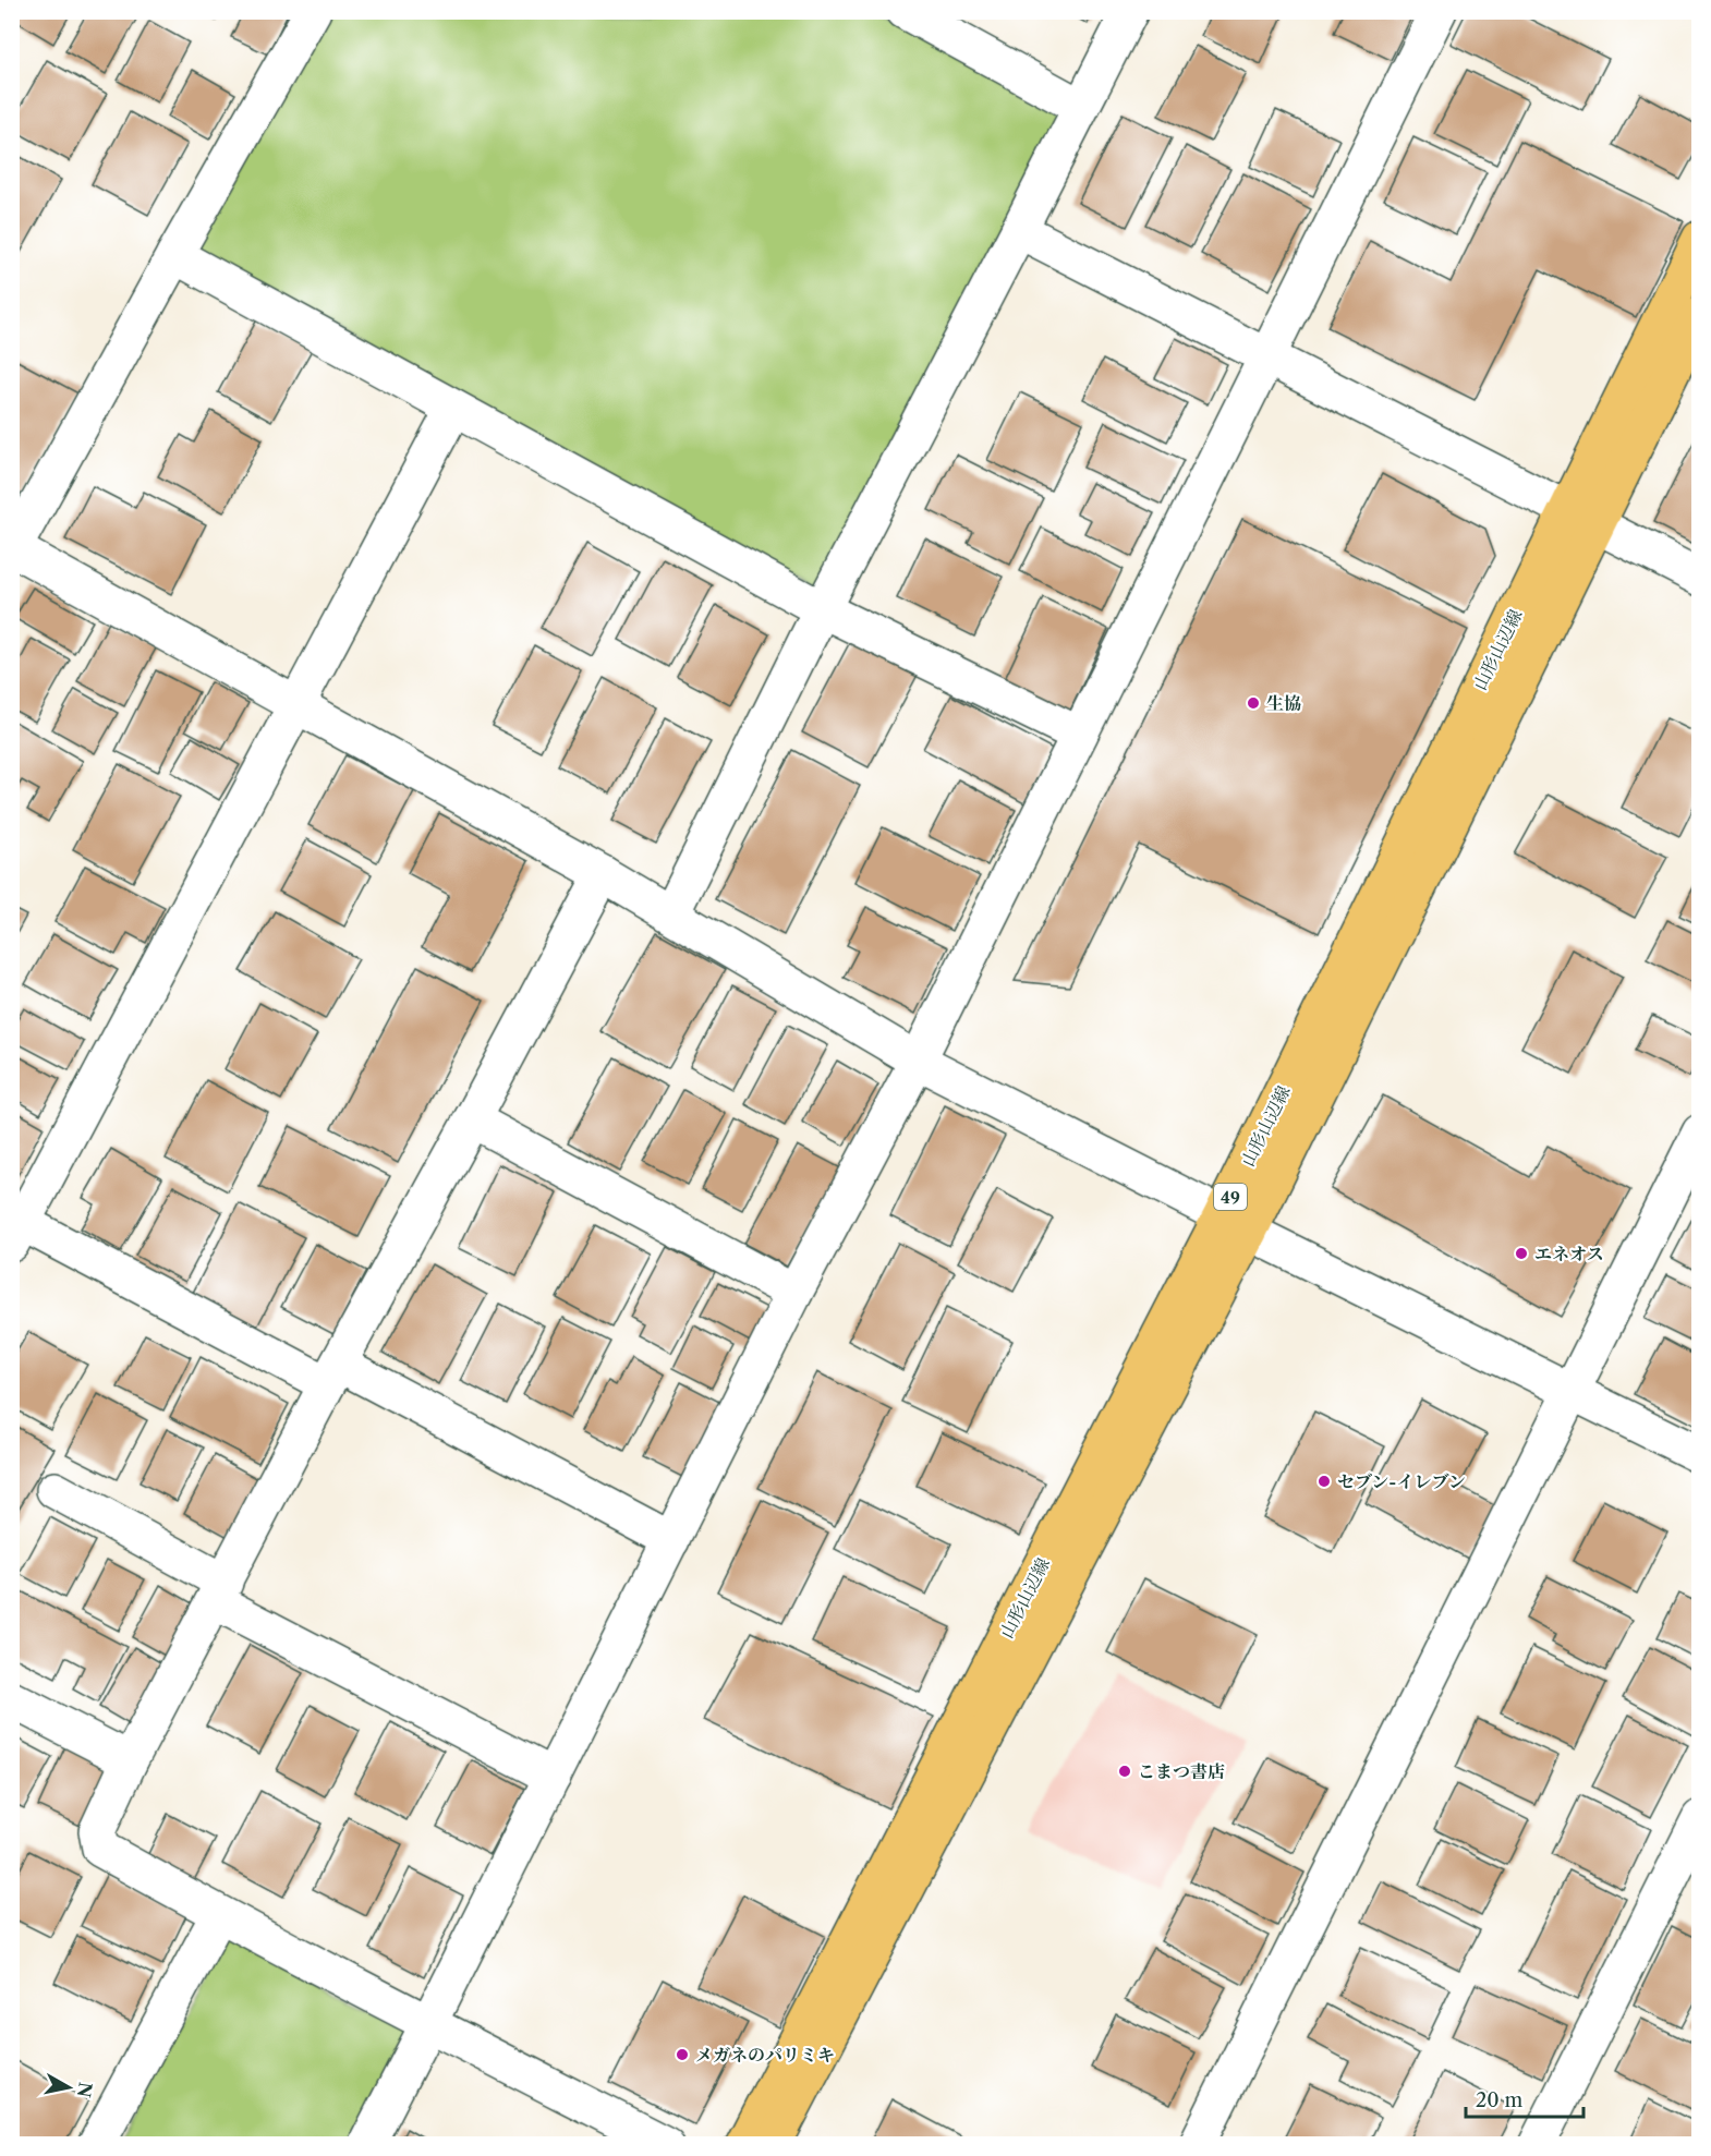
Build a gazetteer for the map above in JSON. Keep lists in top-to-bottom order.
{
  "streets": {
    "main road": ["山形山辺線", "49"]
  },
  "places": [
    "生協",
    "エネオス",
    "セブン-イレブン",
    "こまつ書店",
    "メガネのパリミキ"
  ],
  "scale_bar": "20 m",
  "north": "right"
}
